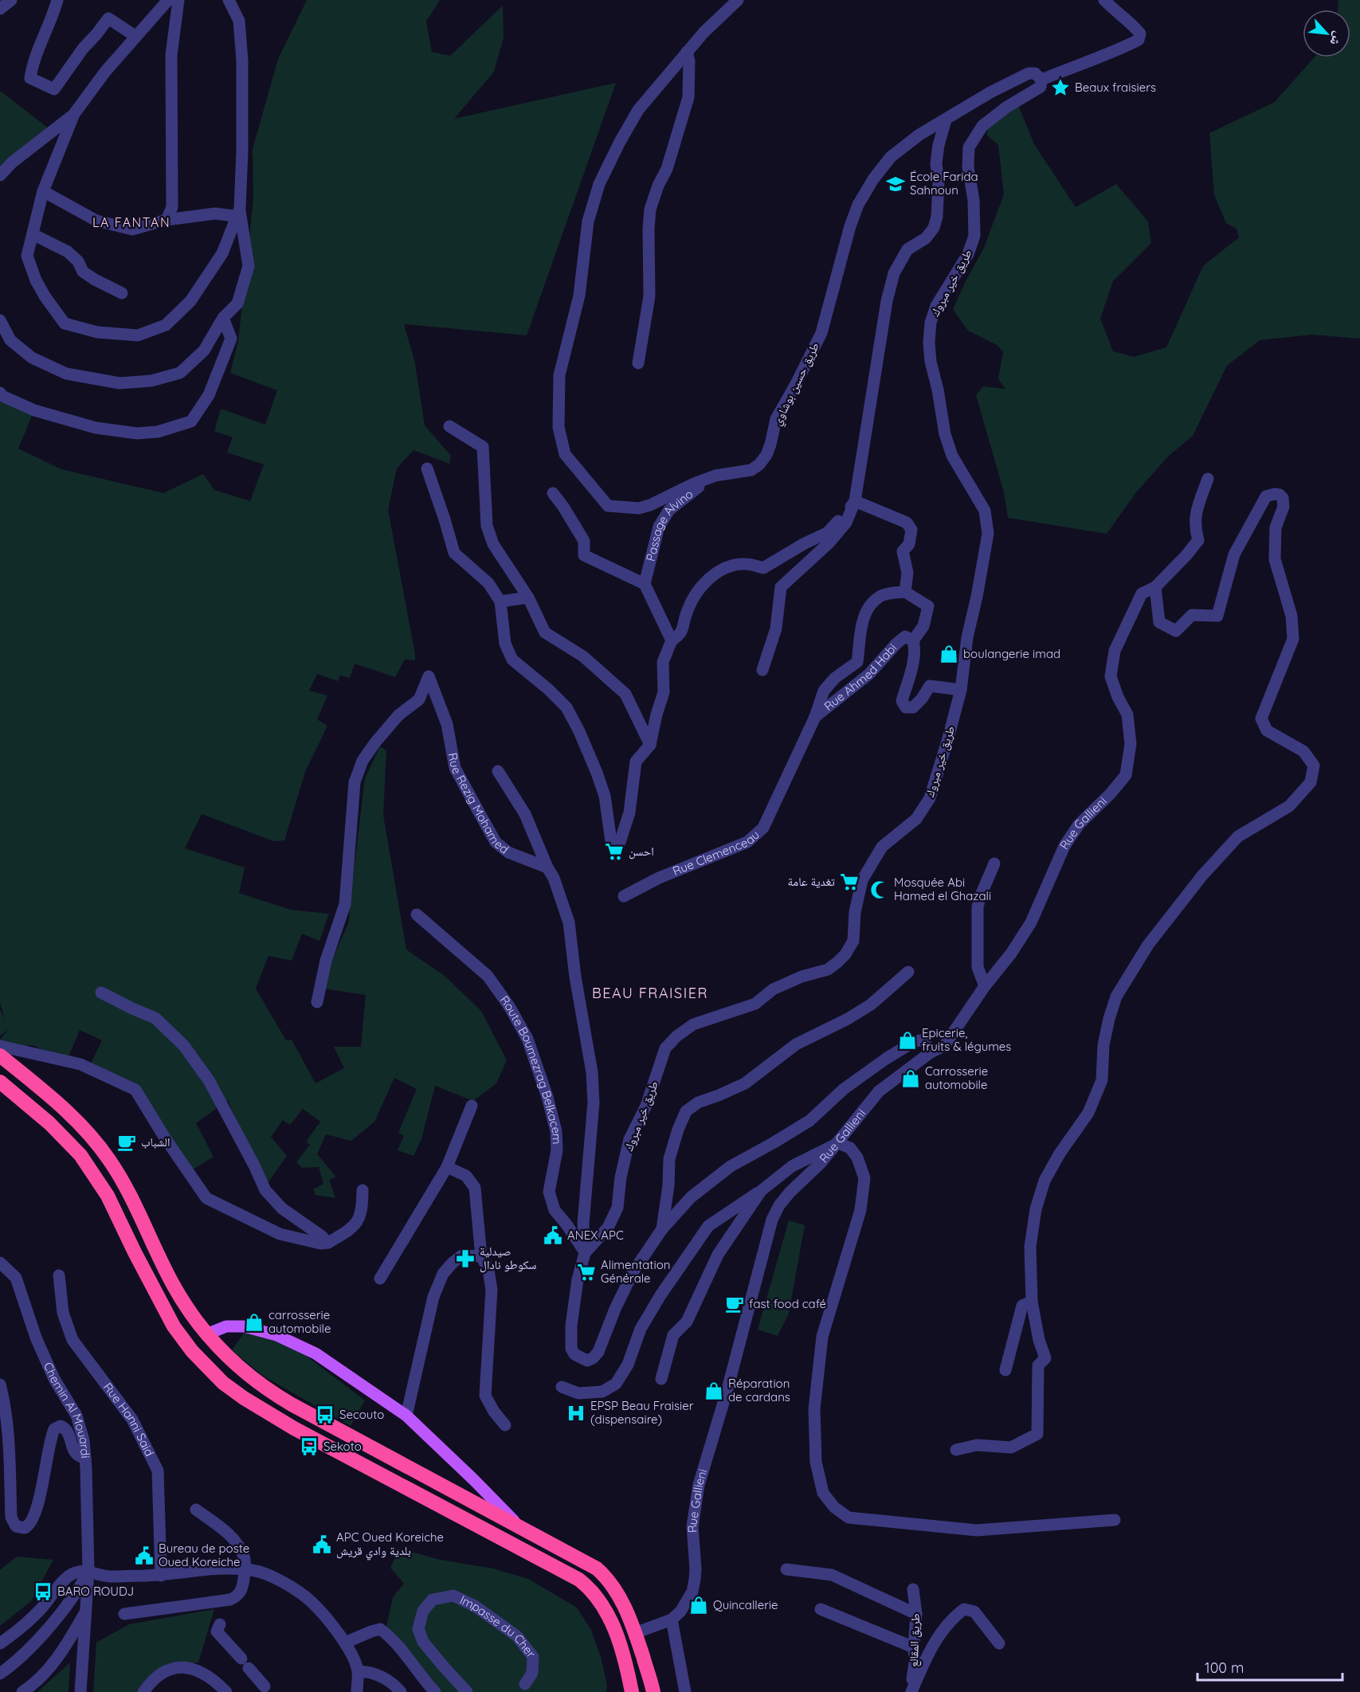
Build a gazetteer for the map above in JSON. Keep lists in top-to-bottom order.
{
  "streets": {
    "street": [
      "طريق خير مبروك",
      "طريق حسين بوشاوي",
      "Passage Alvino",
      "Rue Ahmed Habi",
      "Rue Rezig Mohamed",
      "Rue Gallieni",
      "Rue Clemenceau",
      "Route Boumezrag Belkacem",
      "Chemin Al Mouardi",
      "Rue Hanni Said",
      "Impasse du Cher",
      "طريق المقالع"
    ]
  },
  "crossings": [
    ["طريق خير مبروك", "طريق حسين بوشاوي"],
    ["طريق خير مبروك", "Rue Ahmed Habi"],
    ["طريق خير مبروك", "Rue Gallieni"],
    ["طريق خير مبروك", "Route Boumezrag Belkacem"],
    ["طريق حسين بوشاوي", "Passage Alvino"],
    ["Rue Ahmed Habi", "Rue Clemenceau"]
  ],
  "districts": ["LA FANTAN", "BEAU FRAISIER"],
  "places": {
    "place": ["Beaux fraisiers"],
    "school or university": ["École Farida Sahnoun"],
    "shop": [
      "boulangerie imad",
      "Epicerie, fruits & légumes",
      "Carrosserie automobile",
      "carrosserie automobile",
      "Réparation de cardans",
      "Quincallerie"
    ],
    "supermarket": ["احسن", "تغدية عامة", "Alimentation Générale"],
    "mosque": ["Mosquée Abi Hamed el Ghazali"],
    "cafe": ["الشباب", "fast food café"],
    "public building": ["ANEX APC", "APC Oued Koreiche بلدية وادي قريش", "Bureau de poste Oued Koreiche"],
    "pharmacy": ["صيدلية سكوطو نادال"],
    "hospital": ["EPSP Beau Fraisier (dispensaire)"],
    "bus stop": ["Secouto", "Sekoto", "BARO ROUDJ"]
  },
  "scale_bar": "100 m",
  "north": "bottom right"
}
